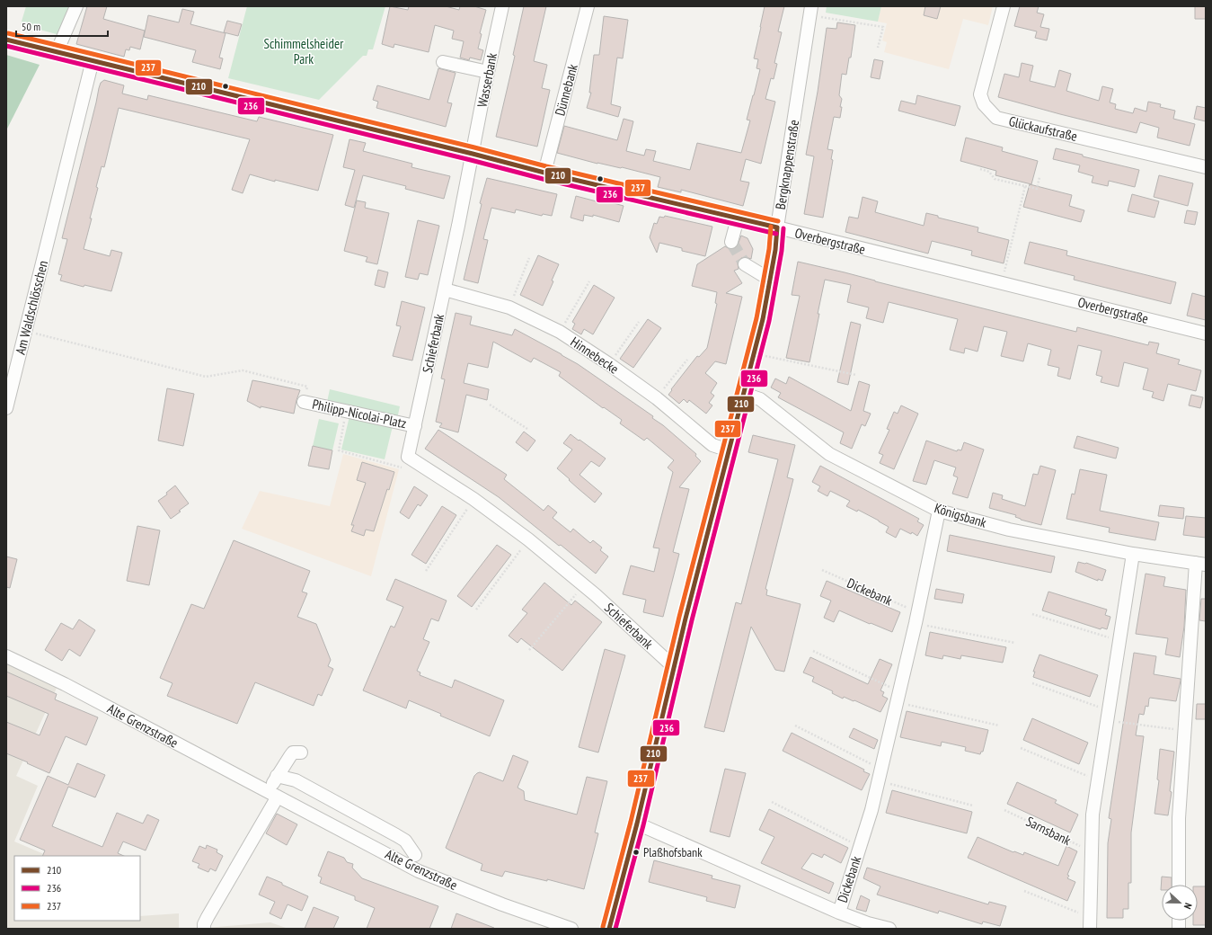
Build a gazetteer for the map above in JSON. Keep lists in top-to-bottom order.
{
  "streets": {
    "street": [
      "Wasserbank",
      "Dünnebank",
      "Glückaufstraße",
      "Bergknappenstraße",
      "Overbergstraße",
      "Am Waldschlösschen",
      "Schieferbank",
      "Hinnebecke",
      "Philipp-Nicolai-Platz",
      "Königsbank",
      "Dickebank",
      "Alte Grenzstraße",
      "Sarnsbank"
    ]
  },
  "crossings": [
    ["Wasserbank", "Overbergstraße"],
    ["Wasserbank", "Schieferbank"],
    ["Dünnebank", "Overbergstraße"],
    ["Bergknappenstraße", "Overbergstraße"],
    ["Bergknappenstraße", "Schieferbank"],
    ["Bergknappenstraße", "Hinnebecke"],
    ["Bergknappenstraße", "Königsbank"],
    ["Overbergstraße", "Am Waldschlösschen"],
    ["Overbergstraße", "Schieferbank"],
    ["Schieferbank", "Hinnebecke"],
    ["Schieferbank", "Philipp-Nicolai-Platz"],
    ["Königsbank", "Dickebank"],
    ["Königsbank", "Sarnsbank"]
  ],
  "parks": ["Schimmelsheider Park"],
  "places": ["Plaßhofsbank"],
  "lines": ["transit line 237", "transit line 210", "transit line 236"],
  "legend": ["210", "236", "237"],
  "scale_bar": "50 m",
  "north": "right"
}
